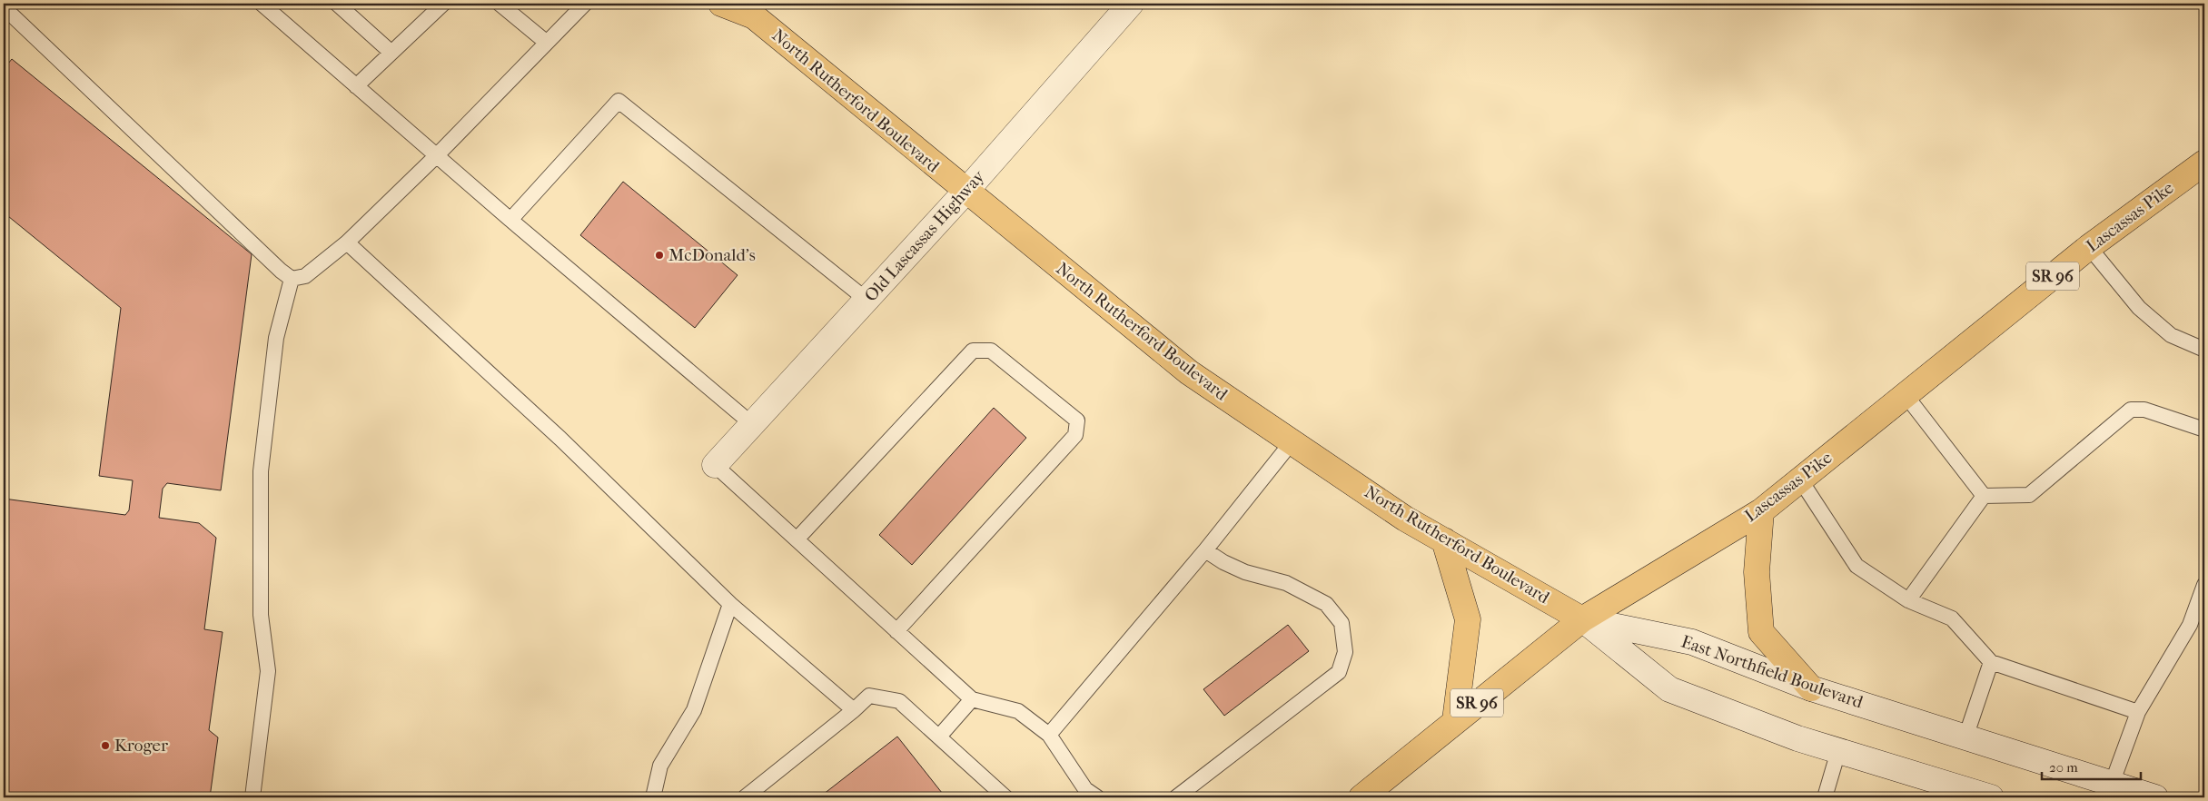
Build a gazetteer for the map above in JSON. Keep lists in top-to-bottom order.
{
  "streets": {
    "main road": [
      "North Rutherford Boulevard",
      "Lascassas Pike",
      "Old Lascassas Highway",
      "SR 96",
      "East Northfield Boulevard"
    ]
  },
  "crossings": [
    ["North Rutherford Boulevard", "Lascassas Pike"],
    ["North Rutherford Boulevard", "Old Lascassas Highway"],
    ["North Rutherford Boulevard", "East Northfield Boulevard"],
    ["Lascassas Pike", "East Northfield Boulevard"]
  ],
  "places": ["McDonald's", "Kroger"],
  "scale_bar": "20 m"
}
